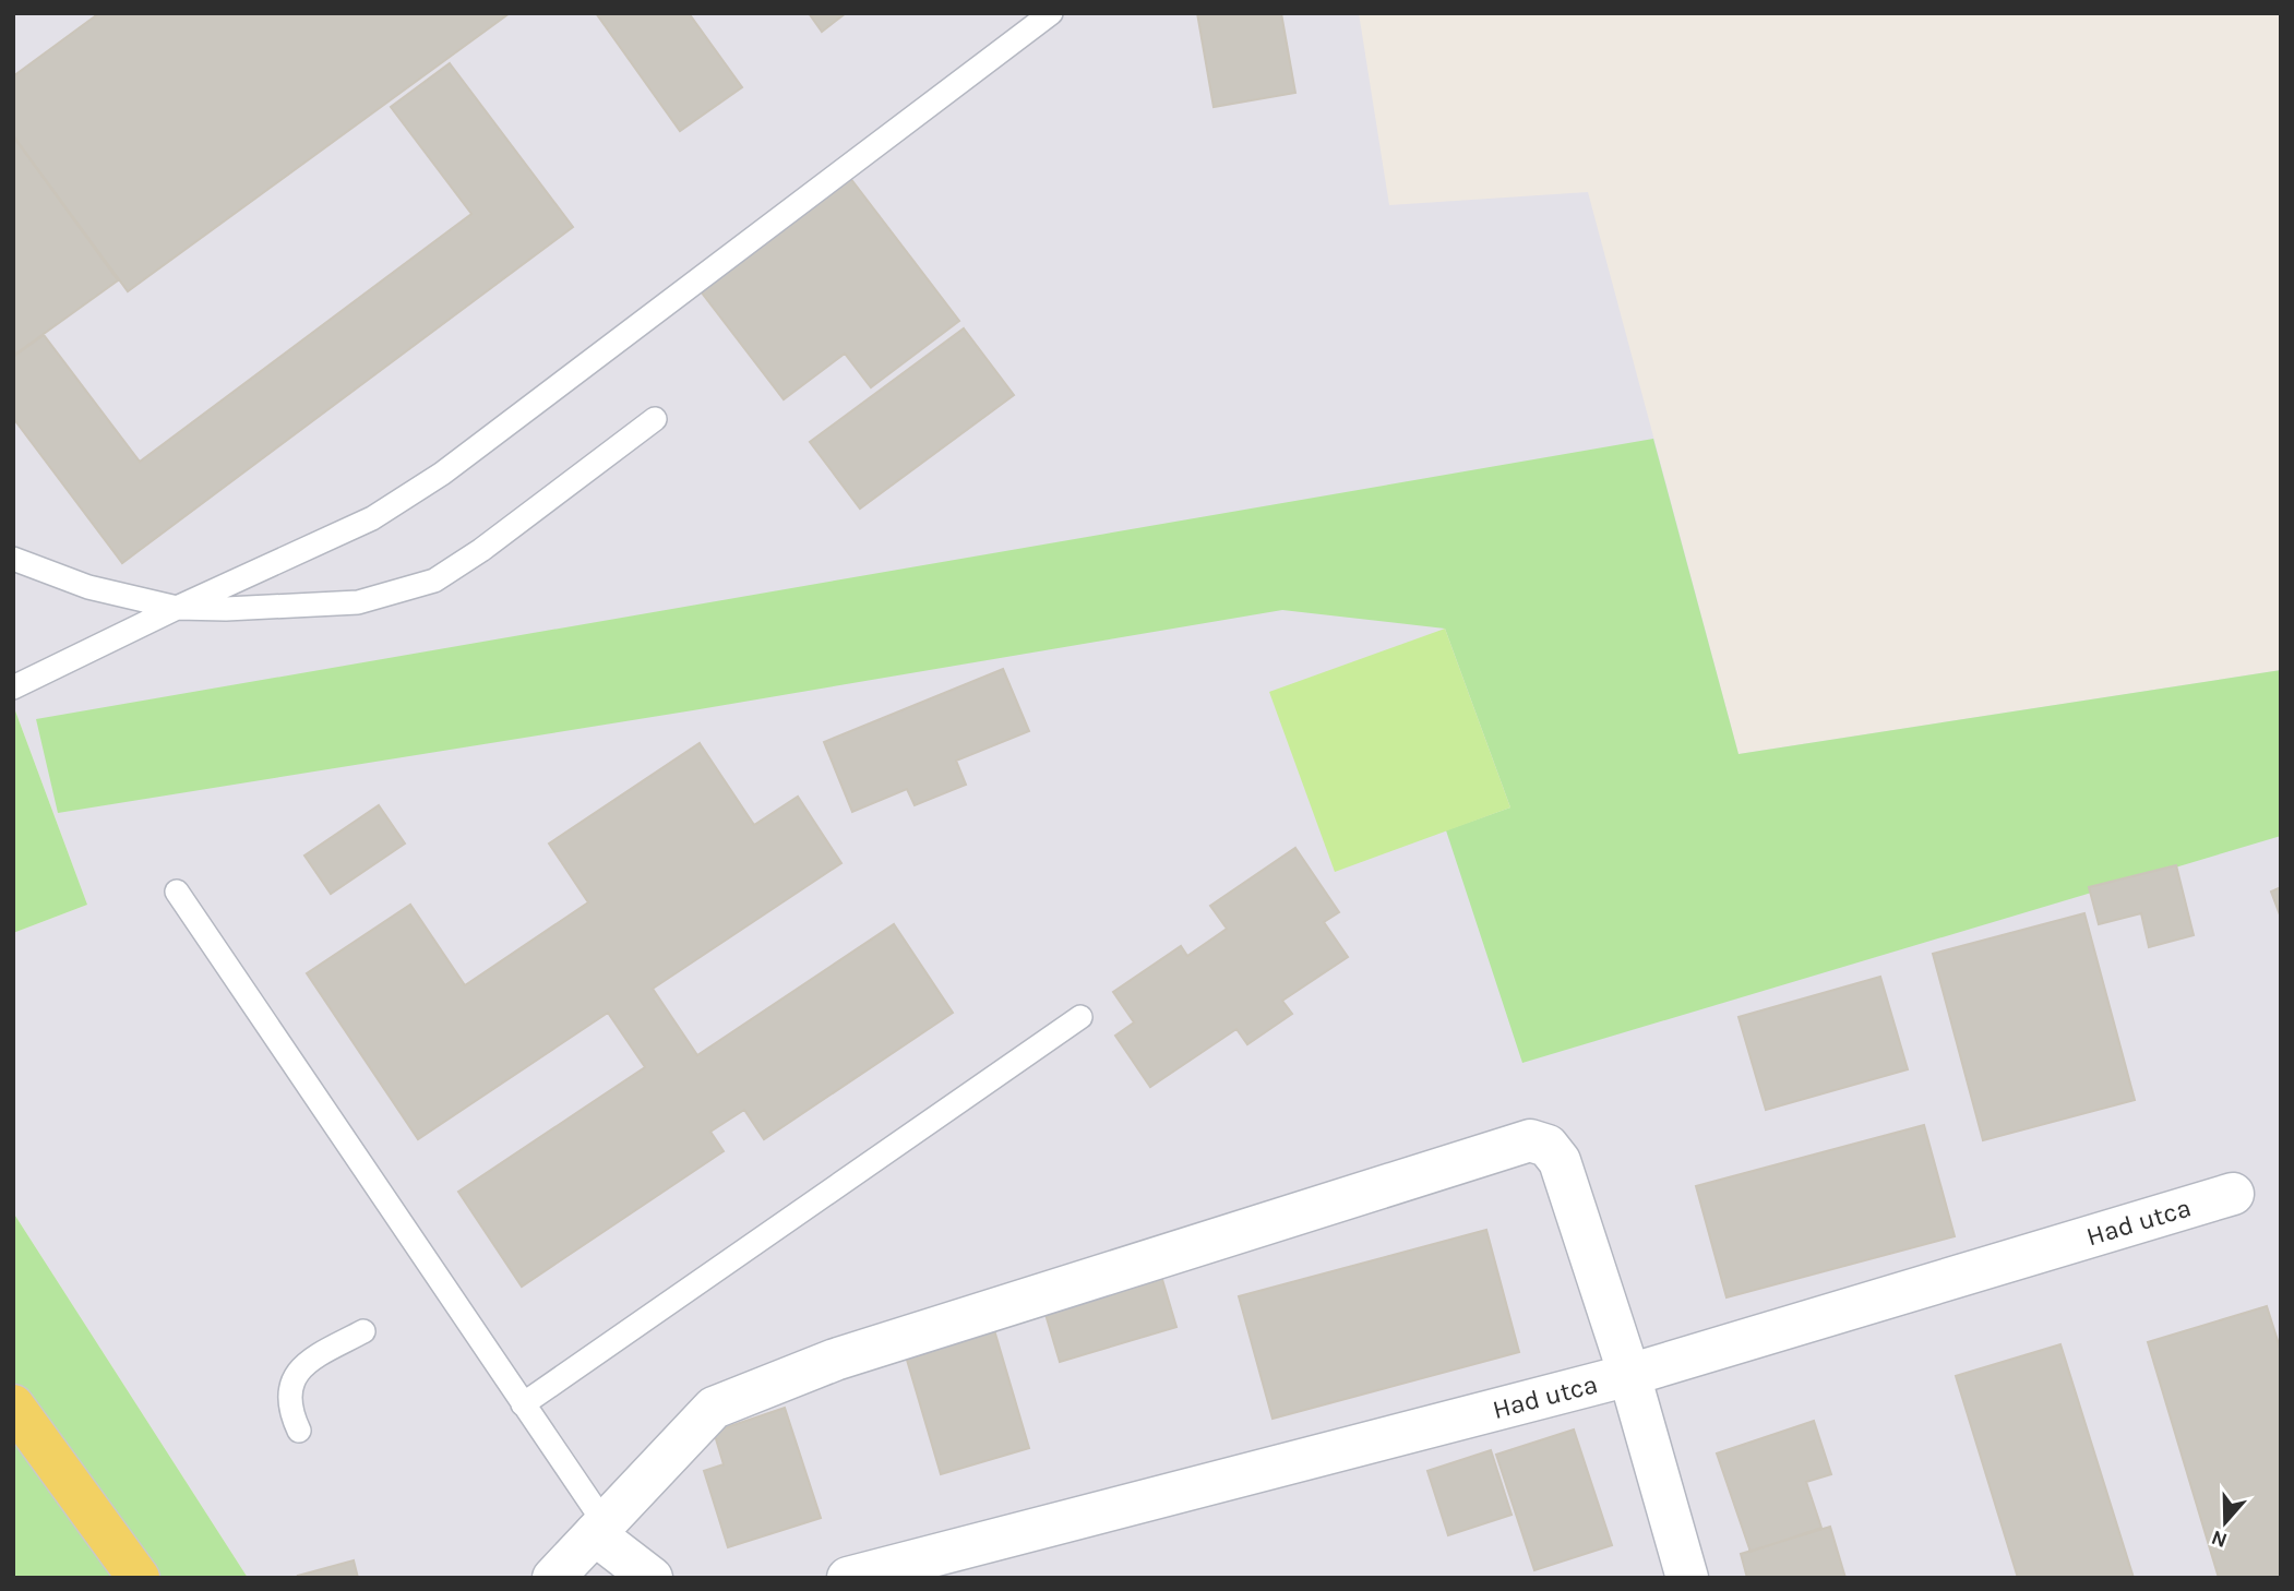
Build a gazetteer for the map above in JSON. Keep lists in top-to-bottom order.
{
  "streets": {
    "street": ["Had utca"]
  },
  "north": "bottom"
}
